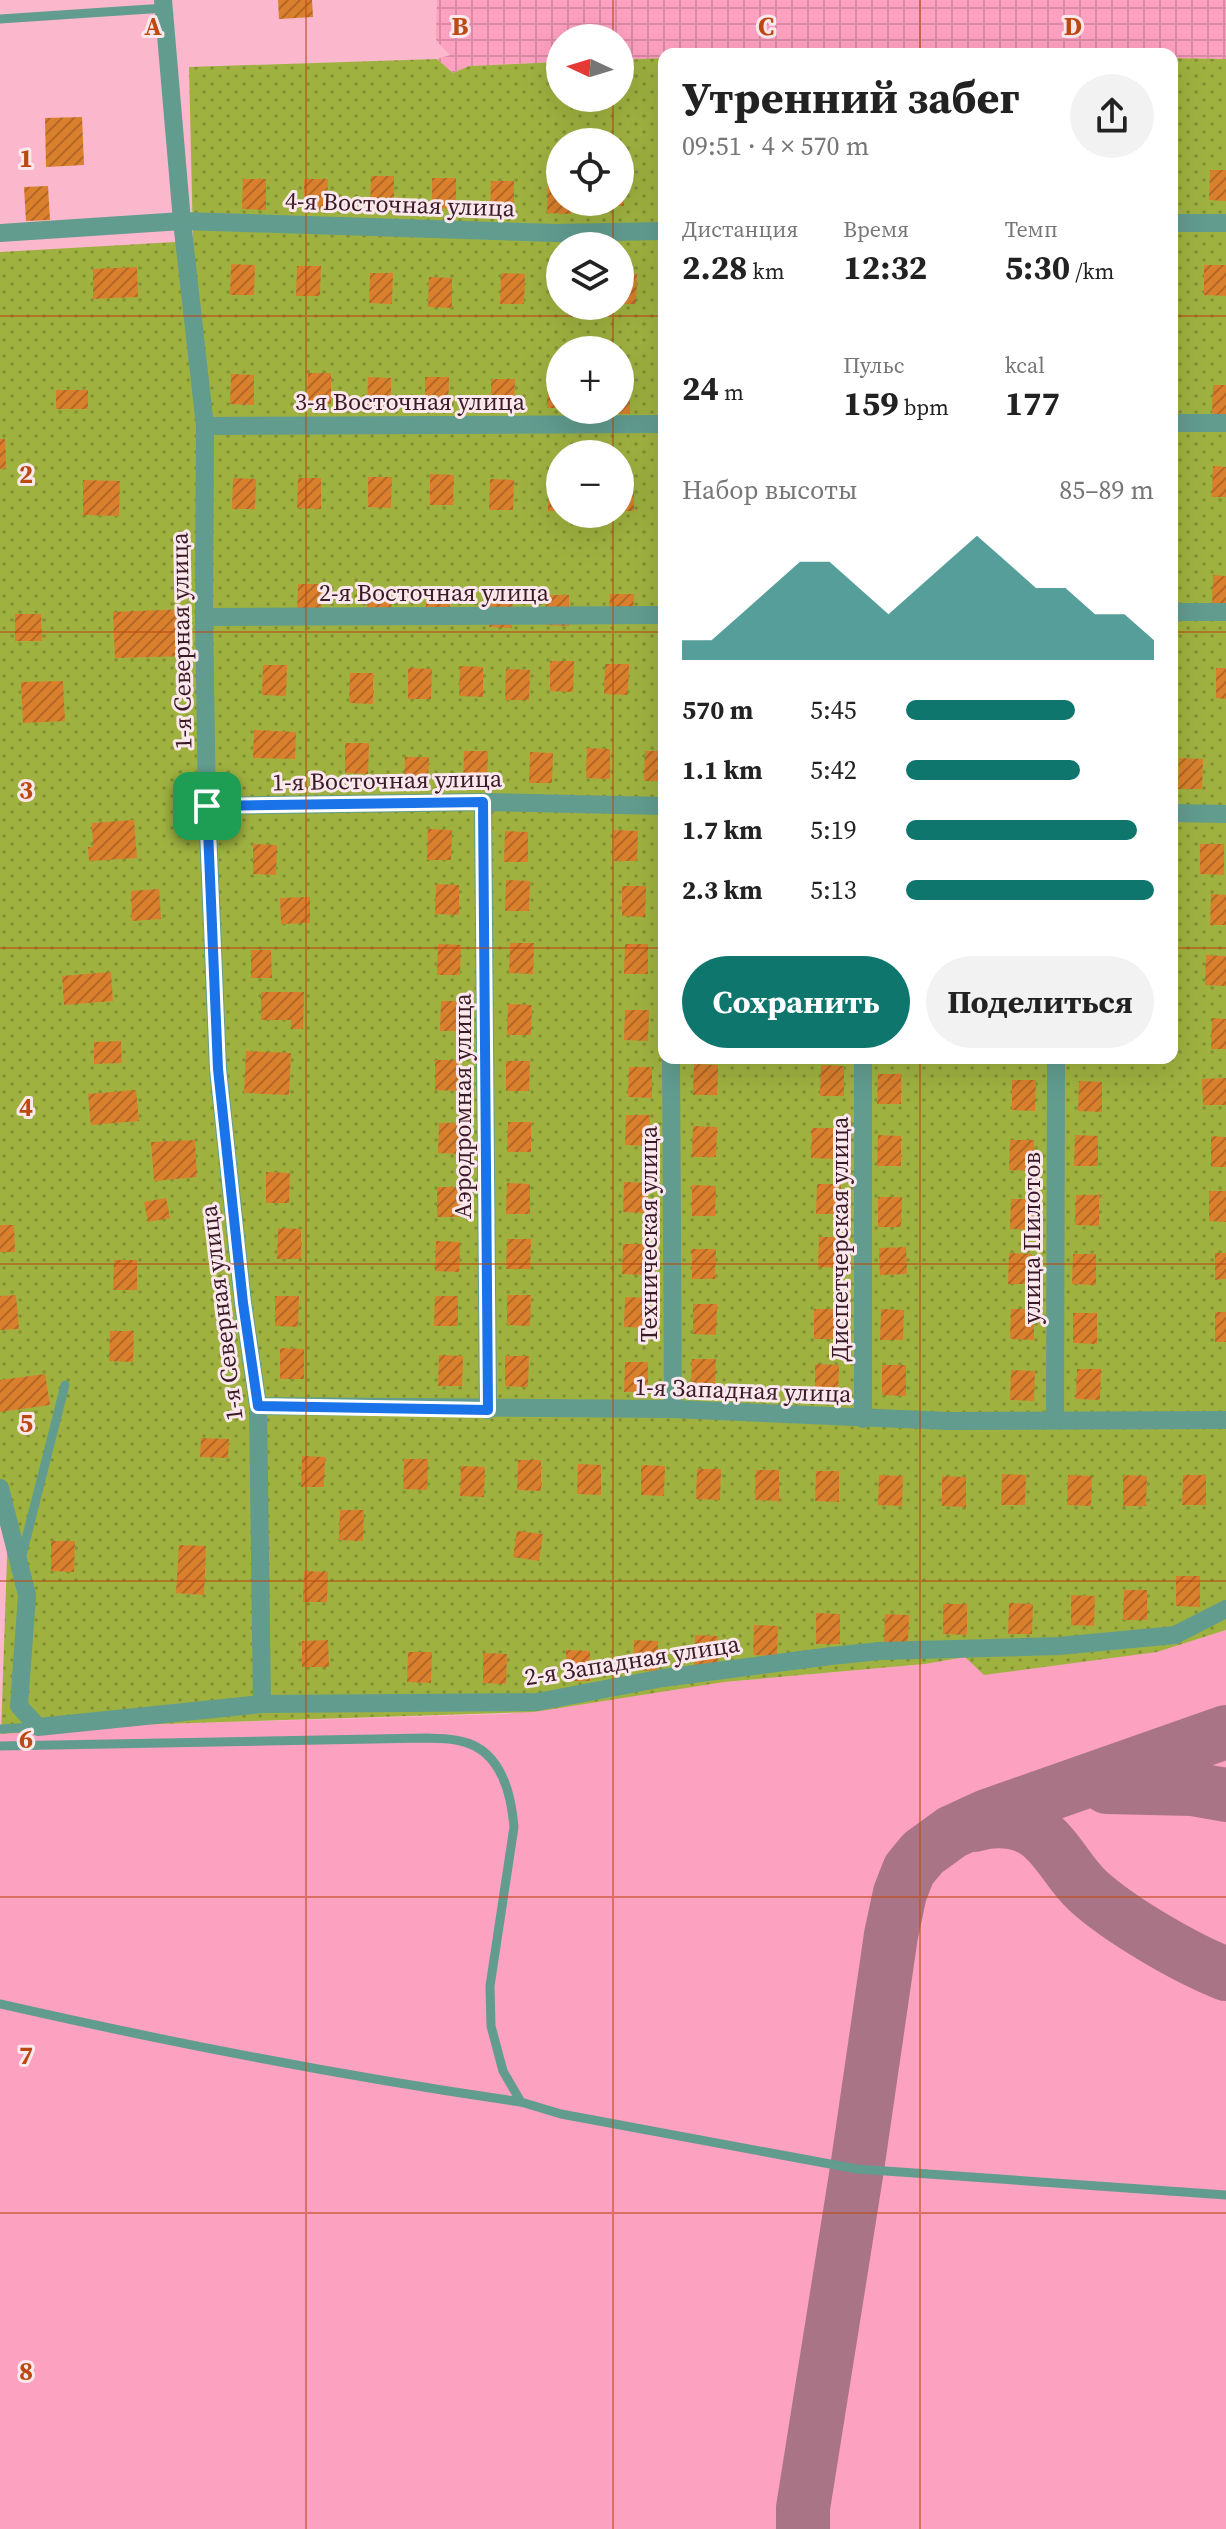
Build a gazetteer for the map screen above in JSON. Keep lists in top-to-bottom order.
{
  "streets": {
    "street": [
      "4-я Восточная улица",
      "3-я Восточная улица",
      "2-я Восточная улица",
      "1-я Северная улица",
      "1-я Восточная улица",
      "Аэродромная улица",
      "Техническая улица",
      "улица Пилотов",
      "Диспетчерская улица",
      "1-я Западная улица",
      "2-я Западная улица"
    ]
  },
  "crossings": [
    ["4-я Восточная улица", "1-я Северная улица"],
    ["3-я Восточная улица", "1-я Северная улица"],
    ["2-я Восточная улица", "1-я Северная улица"],
    ["1-я Северная улица", "1-я Восточная улица"],
    ["1-я Северная улица", "1-я Западная улица"],
    ["1-я Северная улица", "2-я Западная улица"],
    ["1-я Восточная улица", "Аэродромная улица"],
    ["Аэродромная улица", "1-я Западная улица"],
    ["Техническая улица", "1-я Западная улица"],
    ["улица Пилотов", "1-я Западная улица"],
    ["Диспетчерская улица", "1-я Западная улица"]
  ],
  "north": "left",
  "page": {
    "map_buttons": ["+", "−"],
    "heading": ["Утренний забег", "09:51 · 4 × 570 m"],
    "stats": [
      ["Дистанция", "2.28 km"],
      ["Время", "12:32"],
      ["Темп", "5:30 /km"],
      ["24 m"],
      ["Пульс", "159 bpm"],
      ["kcal", "177"]
    ],
    "chart": ["Набор высоты", "85–89 m"],
    "list": [
      {
        "name": "570 m",
        "note": "5:45"
      },
      {
        "name": "1.1 km",
        "note": "5:42"
      },
      {
        "name": "1.7 km",
        "note": "5:19"
      },
      {
        "name": "2.3 km",
        "note": "5:13"
      }
    ],
    "buttons": ["Сохранить", "Поделиться"]
  },
  "grid": {
    "columns": [
      "A",
      "B",
      "C",
      "D"
    ],
    "rows": [
      "1",
      "2",
      "3",
      "4",
      "5",
      "6",
      "7",
      "8"
    ]
  }
}
